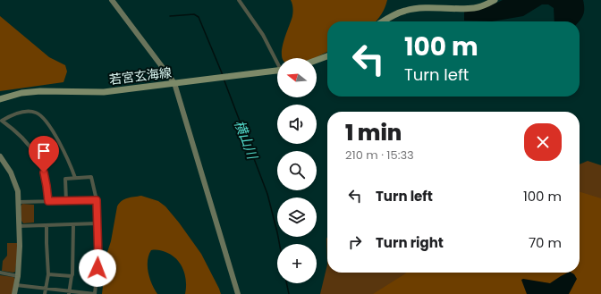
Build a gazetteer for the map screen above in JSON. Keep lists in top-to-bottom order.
{
  "streets": {
    "main road": ["若宮玄海線"]
  },
  "water": ["横山川"],
  "north": "left",
  "page": {
    "turn": ["100 m", "Turn left"],
    "map_buttons": "+",
    "heading": ["1 min", "210 m · 15:33"],
    "list": [
      {
        "name": "Turn left",
        "value": "100 m"
      },
      {
        "name": "Turn right",
        "value": "70 m"
      }
    ]
  }
}
